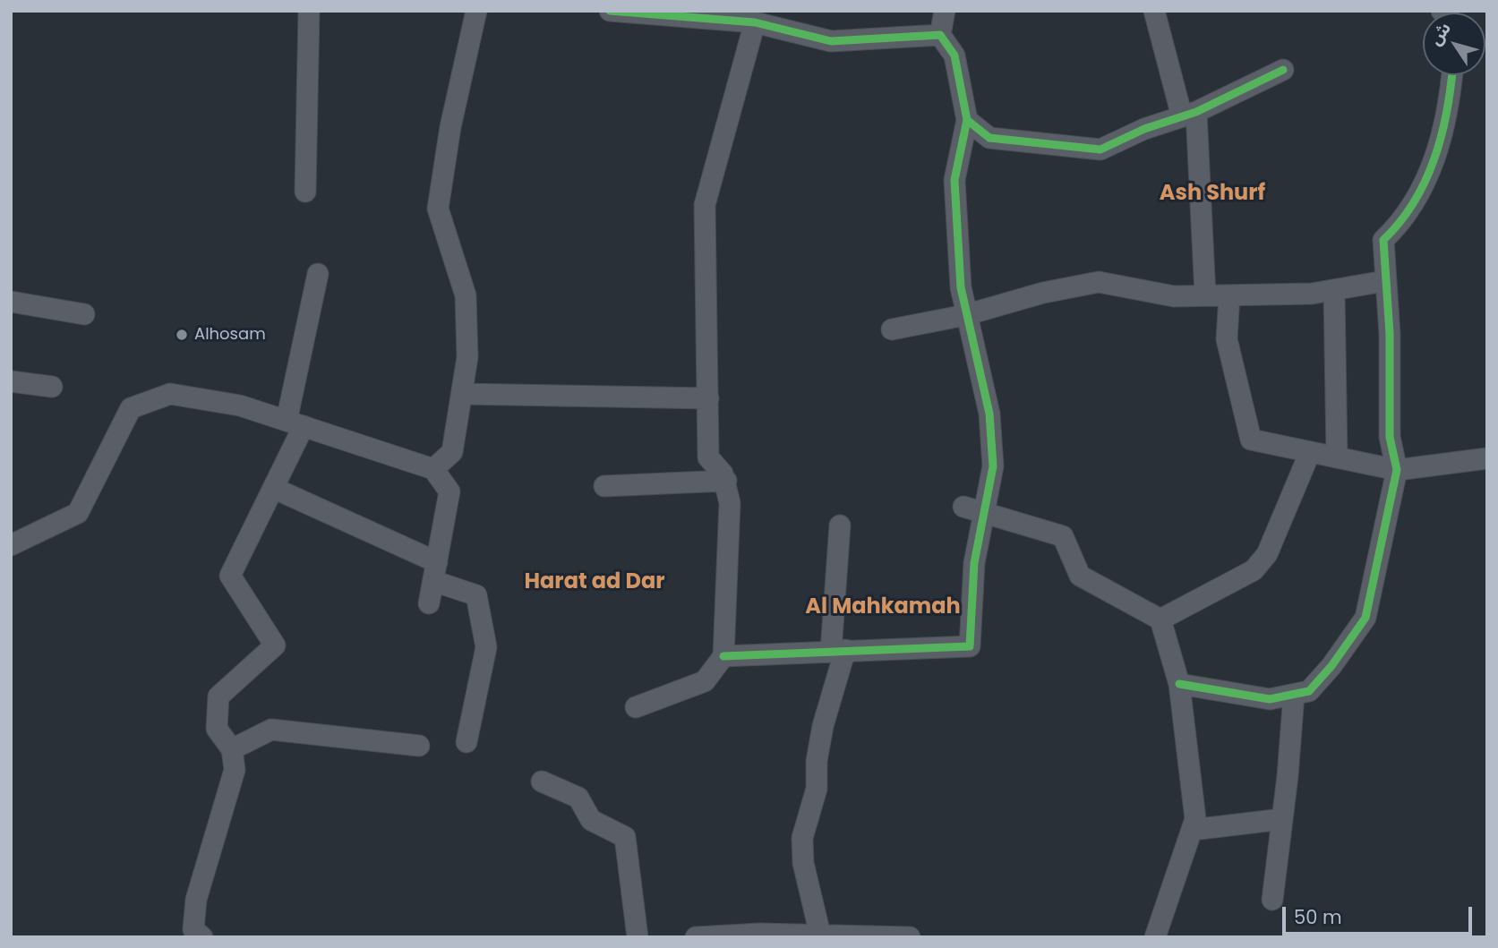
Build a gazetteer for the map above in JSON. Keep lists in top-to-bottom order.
{
  "districts": ["Ash Shurf", "Harat ad Dar", "Al Mahkamah"],
  "places": ["Alhosam"],
  "scale_bar": "50 m",
  "north": "top left"
}
